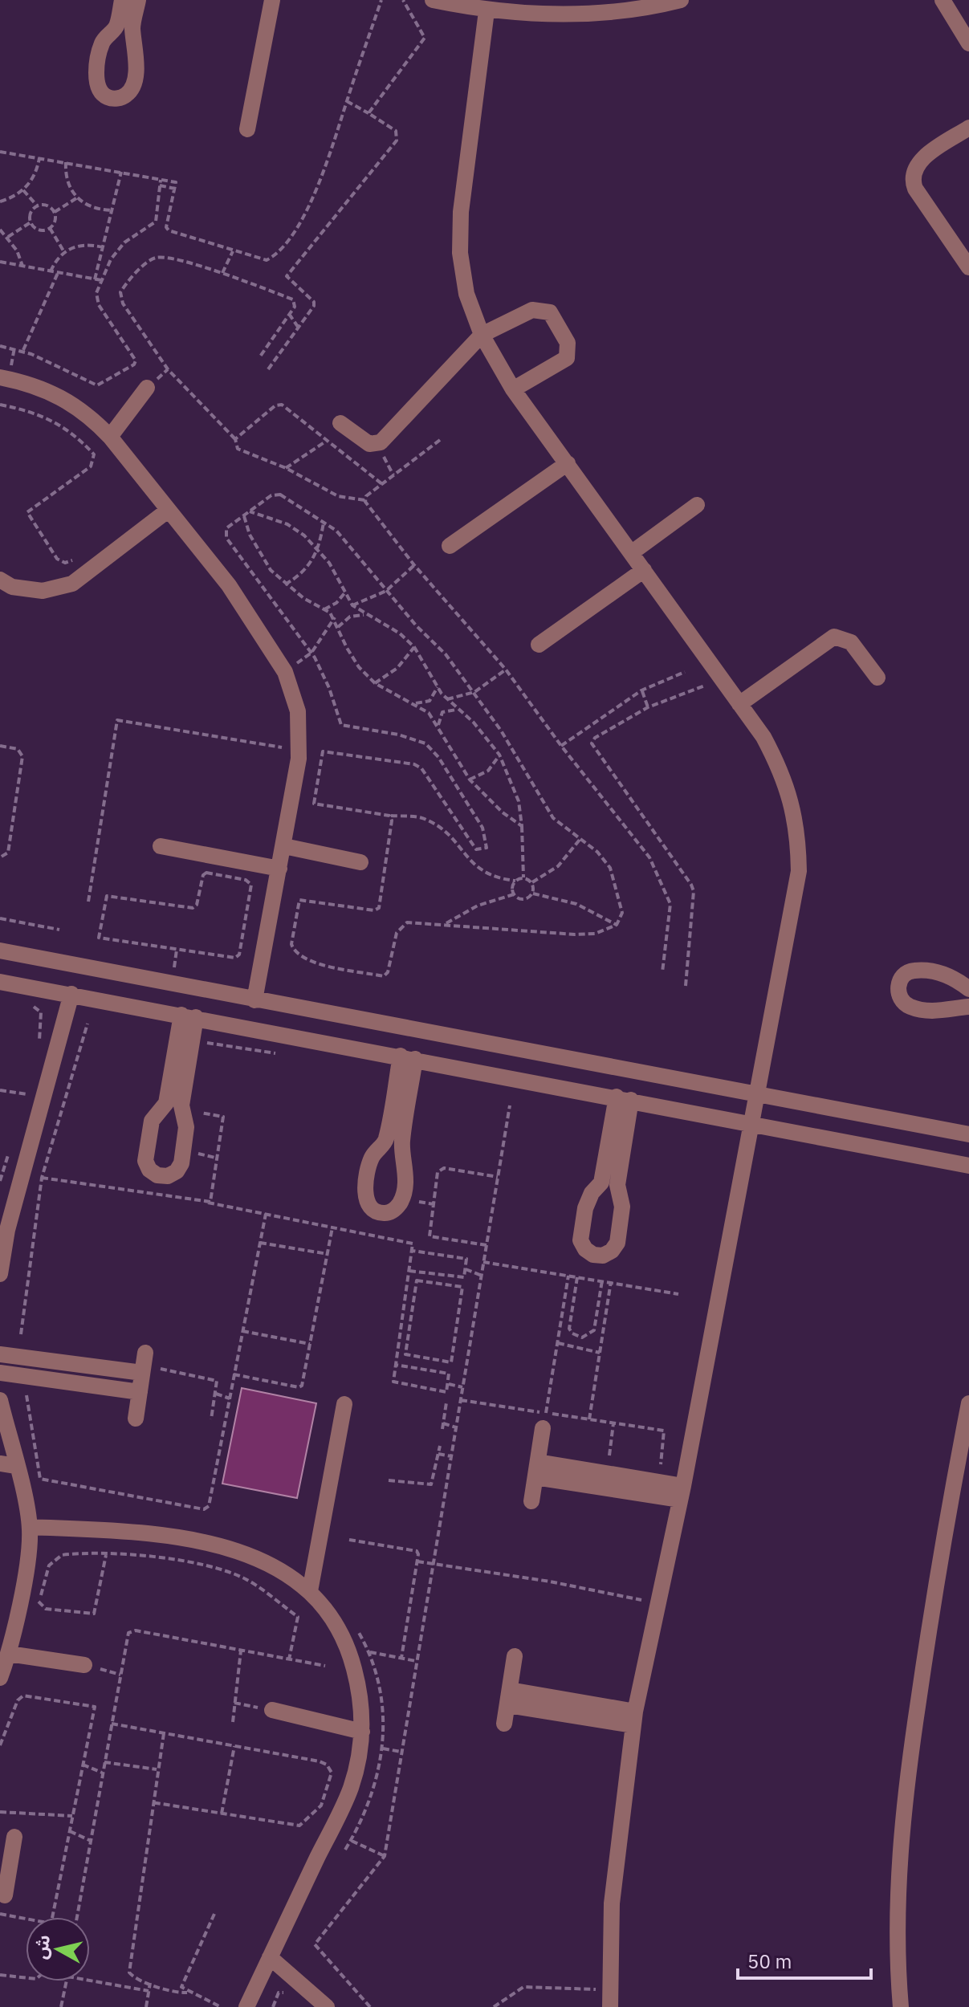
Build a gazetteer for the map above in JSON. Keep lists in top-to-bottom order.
{
  "scale_bar": "50 m",
  "north": "left"
}
